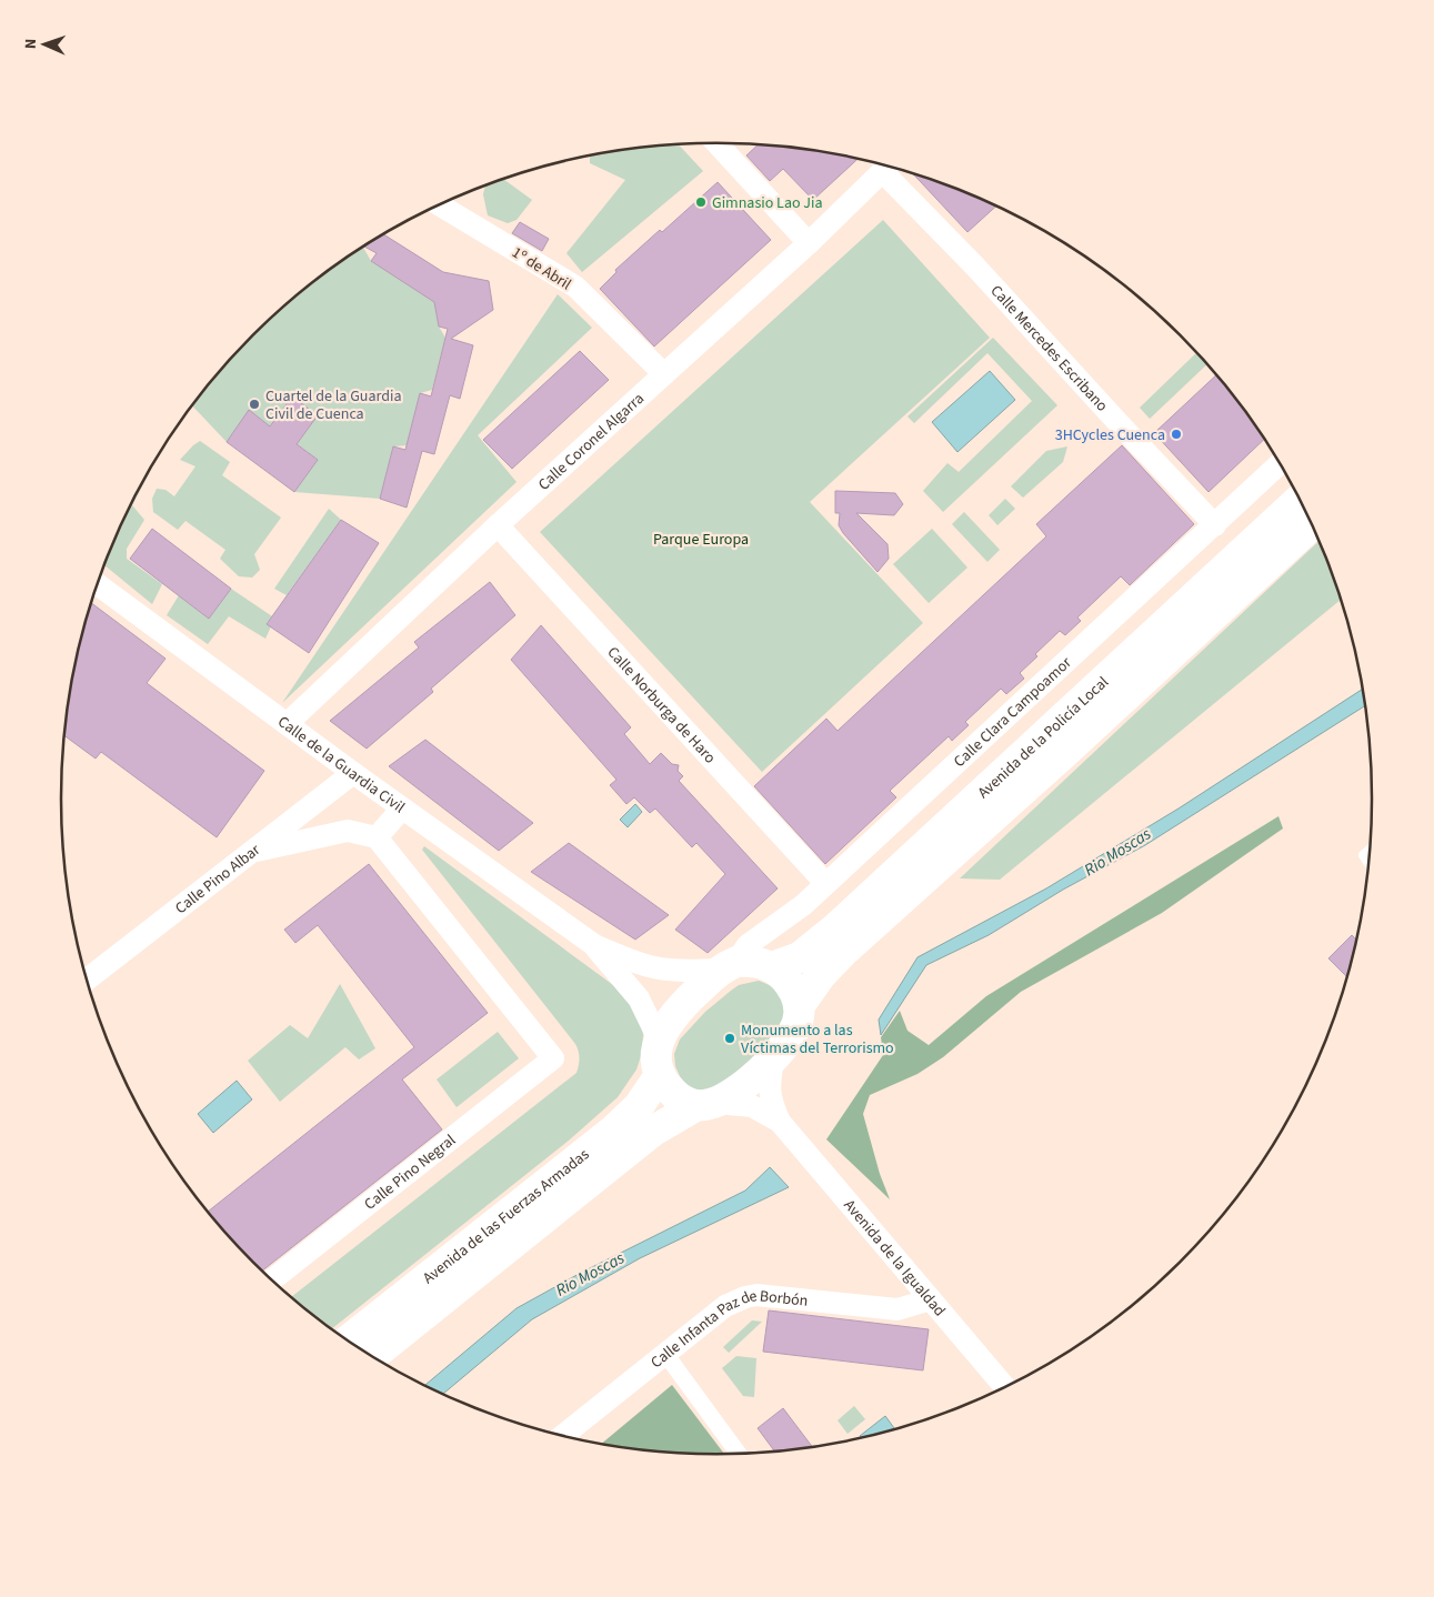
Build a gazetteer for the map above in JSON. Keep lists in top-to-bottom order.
{
  "streets": {
    "main road": ["Avenida de la Policía Local", "Avenida de las Fuerzas Armadas"],
    "street": [
      "1º de Abril",
      "Calle Mercedes Escribano",
      "Calle Coronel Algarra",
      "Calle Norburga de Haro",
      "Calle Clara Campoamor",
      "Calle de la Guardia Civil",
      "Calle Pino Albar",
      "Calle Pino Negral",
      "Avenida de la Igualdad",
      "Calle Infanta Paz de Borbón"
    ]
  },
  "crossings": [
    ["1º de Abril", "Calle Coronel Algarra"],
    ["Calle Mercedes Escribano", "Calle Clara Campoamor"],
    ["Calle Coronel Algarra", "Calle Norburga de Haro"],
    ["Calle Coronel Algarra", "Calle de la Guardia Civil"],
    ["Calle Norburga de Haro", "Calle Clara Campoamor"],
    ["Calle Clara Campoamor", "Avenida de la Policía Local"],
    ["Calle Clara Campoamor", "Calle de la Guardia Civil"],
    ["Calle Clara Campoamor", "Avenida de las Fuerzas Armadas"],
    ["Calle Clara Campoamor", "Avenida de la Igualdad"],
    ["Avenida de la Policía Local", "Calle de la Guardia Civil"],
    ["Avenida de la Policía Local", "Avenida de las Fuerzas Armadas"],
    ["Avenida de la Policía Local", "Avenida de la Igualdad"],
    ["Calle de la Guardia Civil", "Calle Pino Albar"],
    ["Calle de la Guardia Civil", "Avenida de las Fuerzas Armadas"],
    ["Calle de la Guardia Civil", "Avenida de la Igualdad"],
    ["Avenida de las Fuerzas Armadas", "Avenida de la Igualdad"],
    ["Avenida de la Igualdad", "Calle Infanta Paz de Borbón"]
  ],
  "water": ["Rio Moscas"],
  "parks": ["Parque Europa"],
  "places": [
    "Gimnasio Lao Jia",
    "Cuartel de la Guardia Civil de Cuenca",
    "3HCycles Cuenca",
    "Monumento a las Víctimas del Terrorismo"
  ],
  "north": "left"
}
